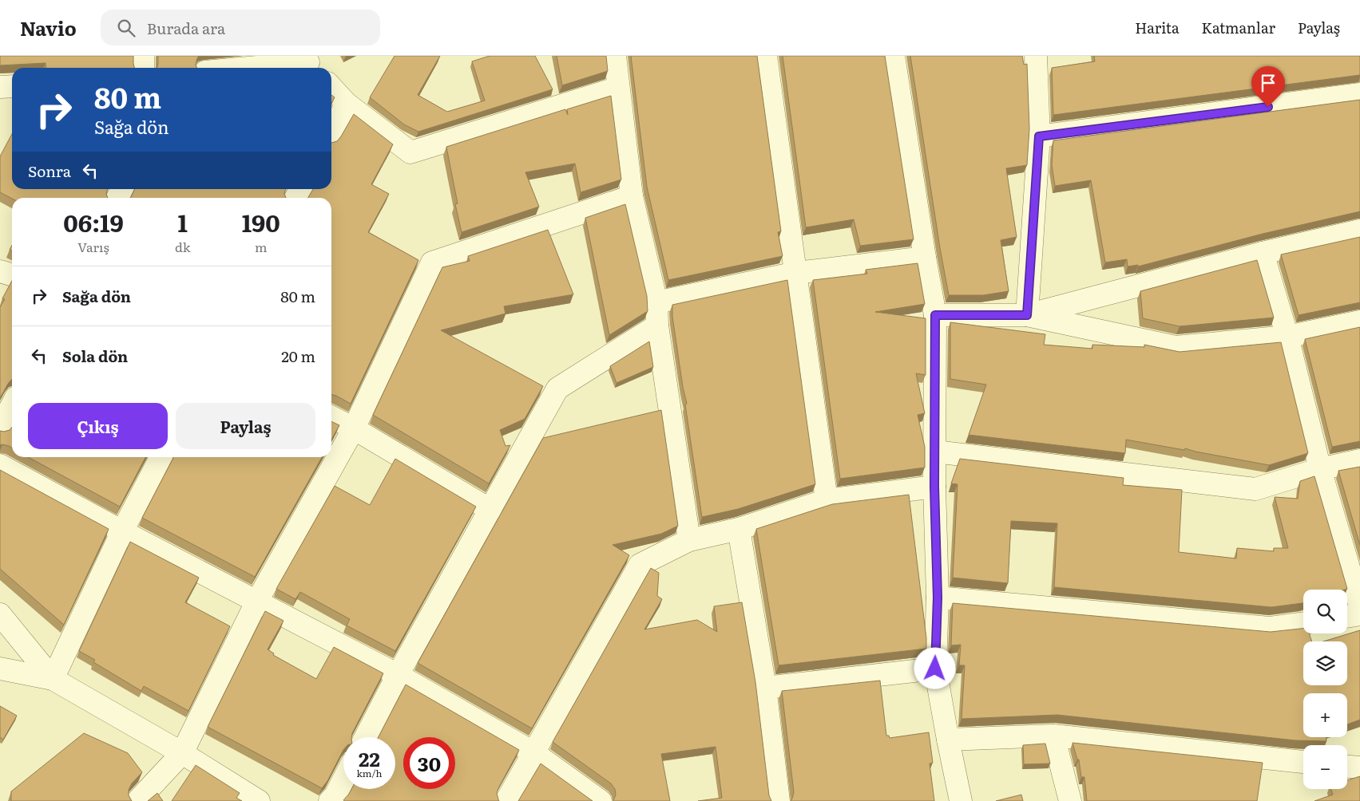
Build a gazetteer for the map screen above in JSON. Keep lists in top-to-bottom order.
{
  "page": {
    "header": "Navio",
    "search": "Burada ara",
    "nav": ["Harita", "Katmanlar", "Paylaş"],
    "turn": ["80 m", "Sağa dön"],
    "then": "Sonra",
    "eta": [
      "06:19",
      "Varış",
      "1",
      "dk",
      "190",
      "m"
    ],
    "list": [
      {
        "name": "Sağa dön",
        "value": "80 m"
      },
      {
        "name": "Sola dön",
        "value": "20 m"
      }
    ],
    "buttons": ["Çıkış", "Paylaş"],
    "map_buttons": ["+", "−"],
    "speed": "22 km/h",
    "limit": "30"
  }
}
